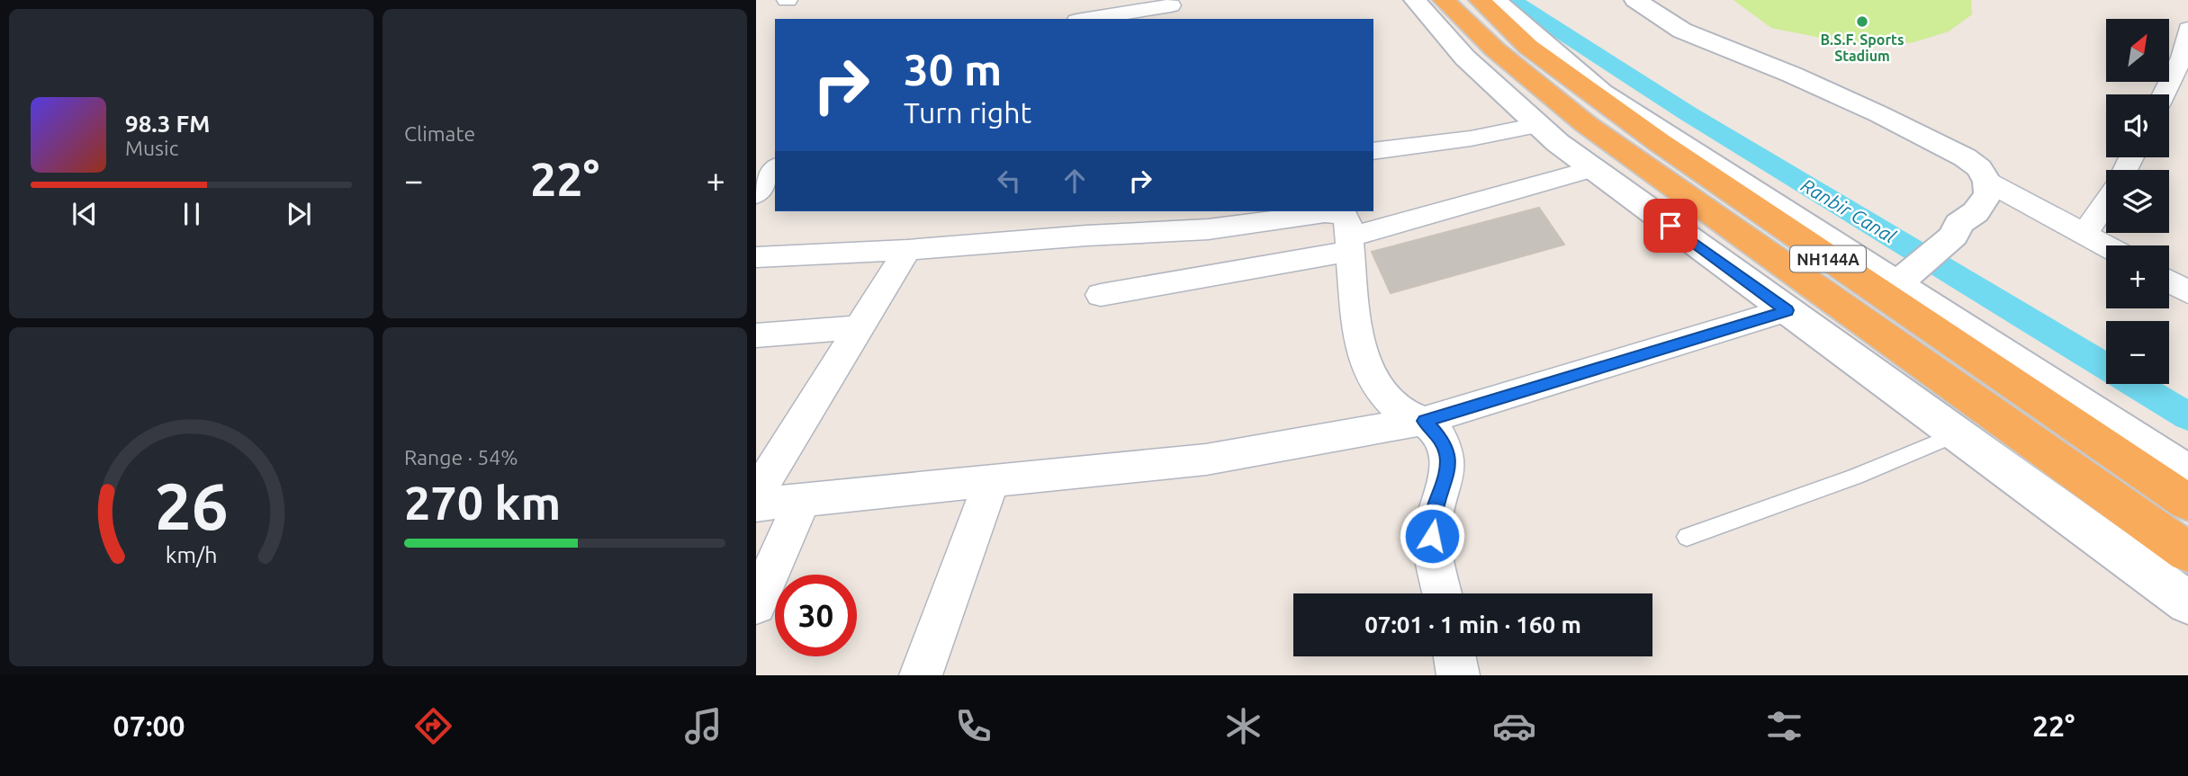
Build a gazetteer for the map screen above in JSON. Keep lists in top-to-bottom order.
{
  "streets": {
    "highway": ["NH144A"]
  },
  "water": ["Ranbir Canal"],
  "places": ["B.S.F. Sports Stadium"],
  "north": "top right",
  "page": {
    "tile": [
      "Climate",
      ["Range · 54%", "270 km"]
    ],
    "map_buttons": ["+", "−"],
    "turn": ["30 m", "Turn right"],
    "song": ["98.3 FM", "Music"],
    "heat": ["−", "22°", "+"],
    "limit": "30",
    "trip": "07:01 · 1 min · 160 m",
    "tabs": ["07:00", "22°"],
    "gauge": ["26", "km/h"]
  }
}
